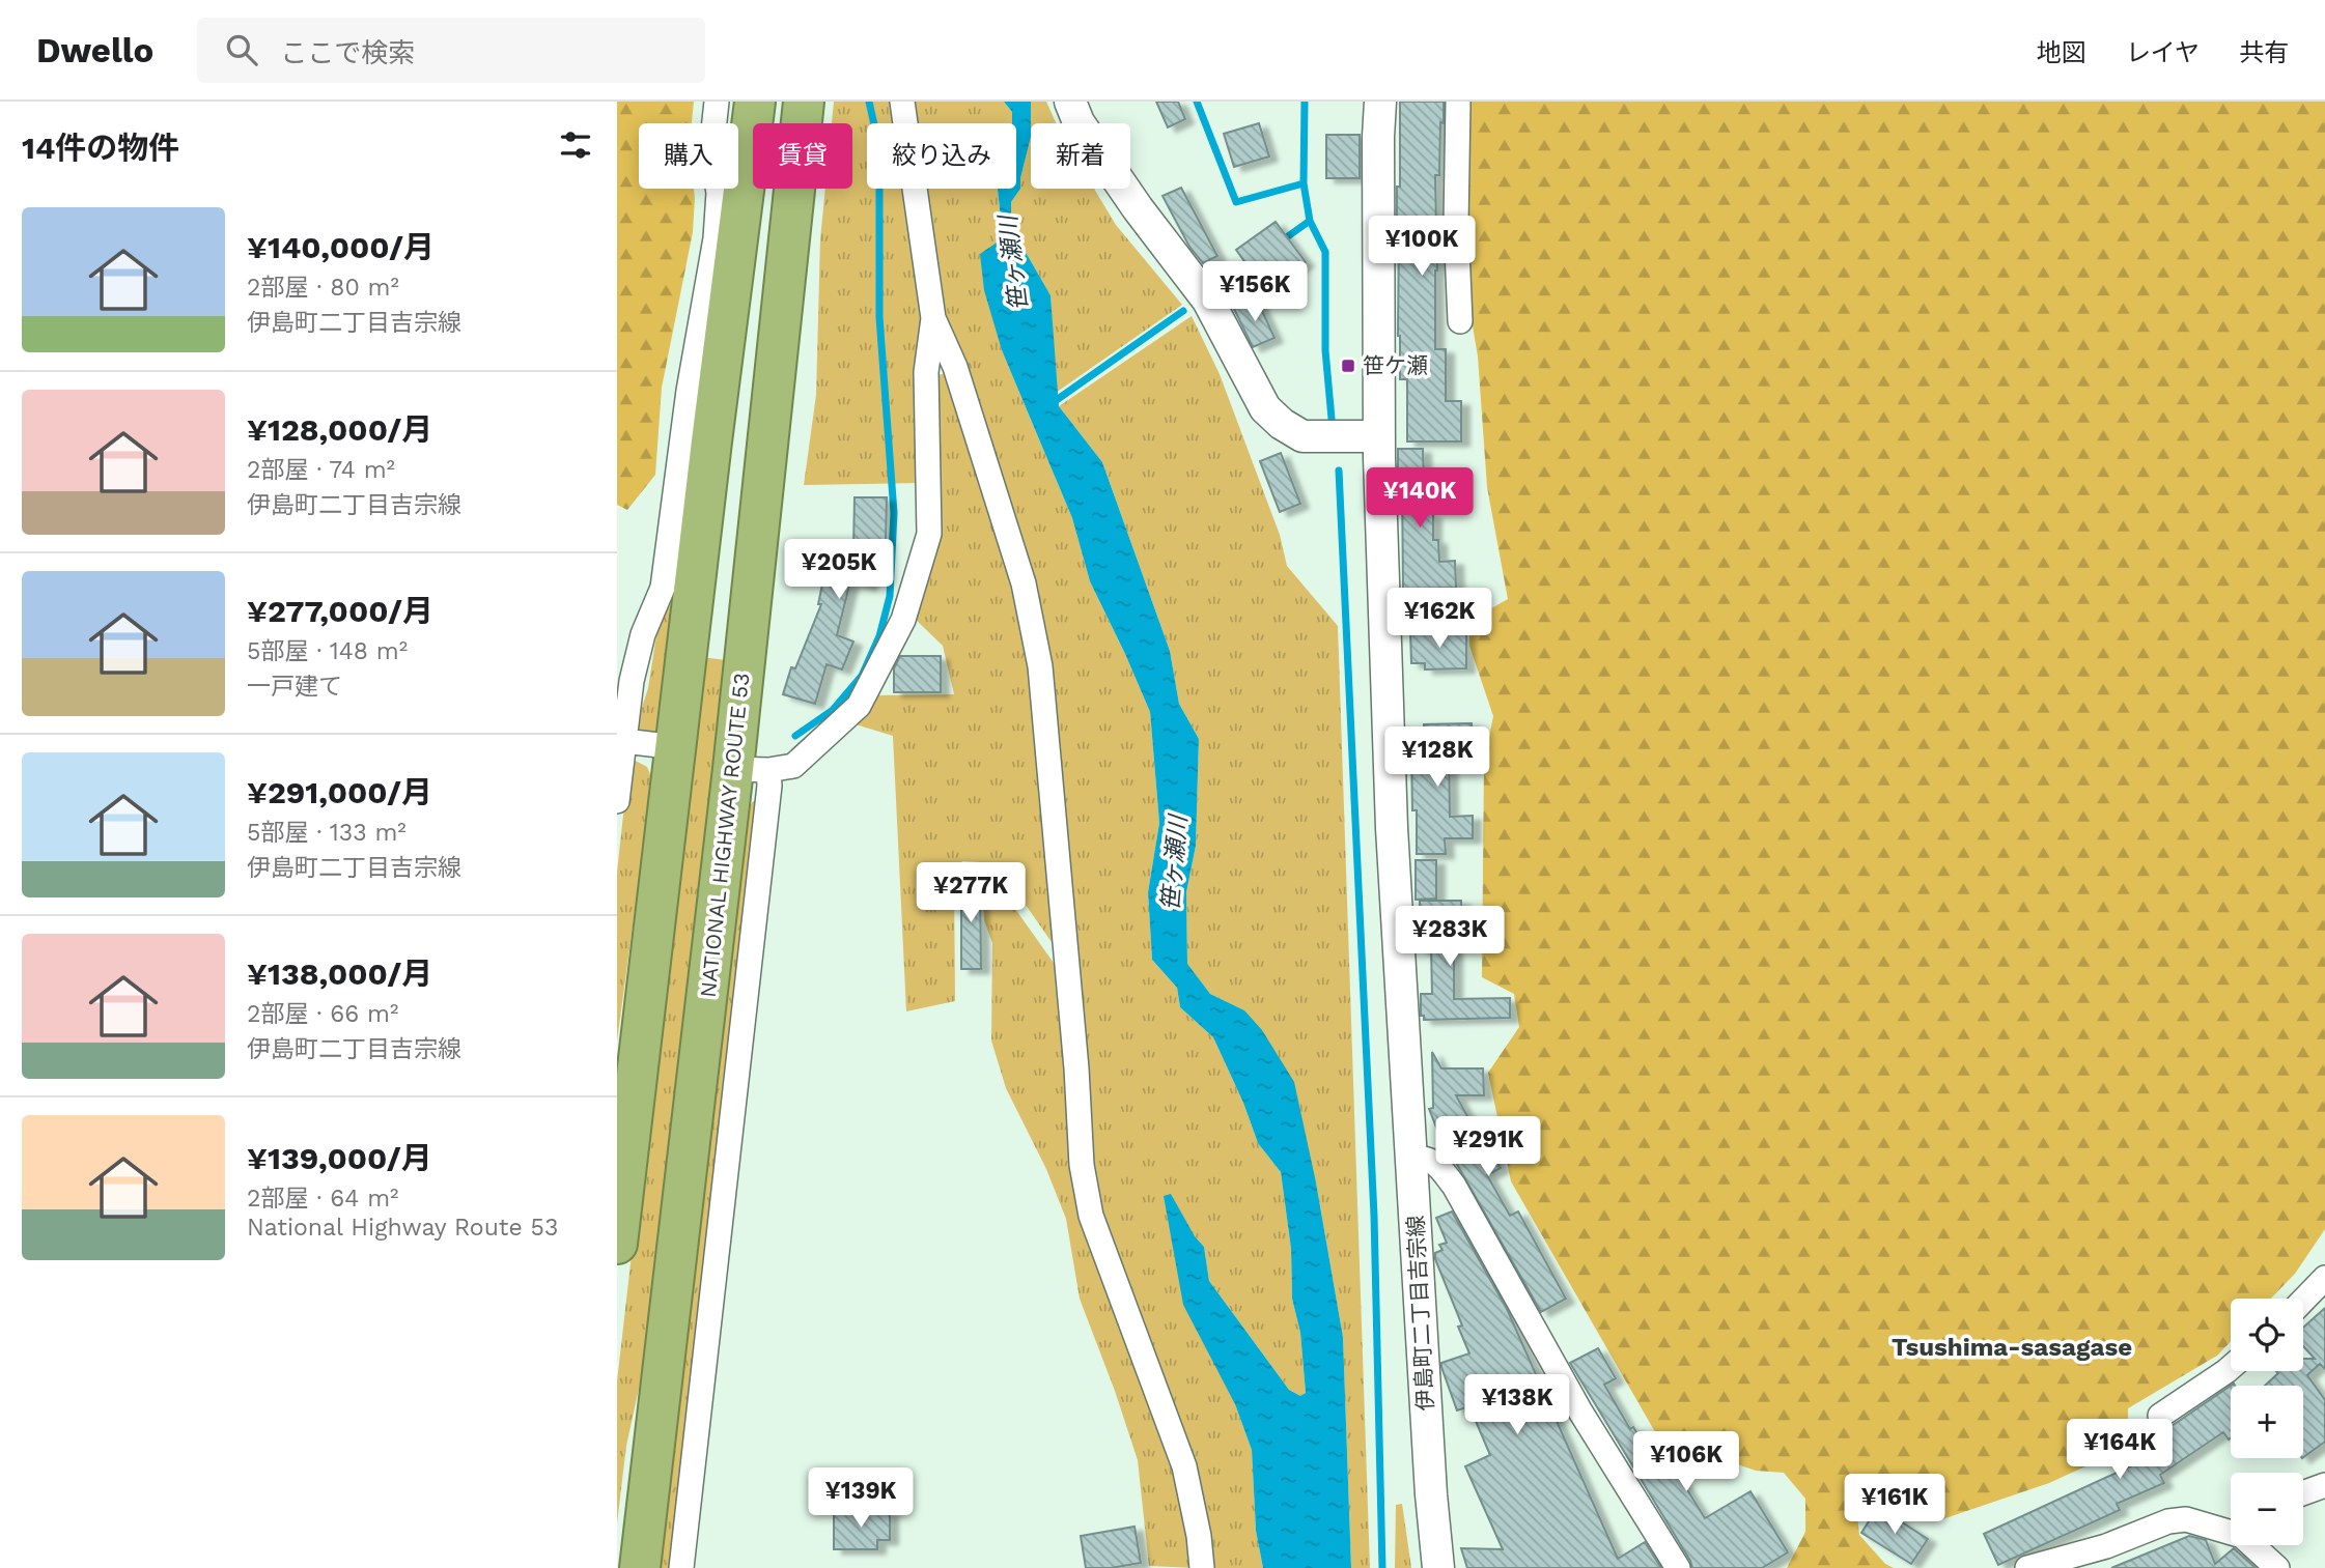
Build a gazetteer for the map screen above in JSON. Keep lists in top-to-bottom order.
{
  "streets": {
    "highway": ["NATIONAL HIGHWAY ROUTE 53"],
    "street": ["伊島町二丁目吉宗線"]
  },
  "districts": ["Tsushima-sasagase"],
  "water": ["笹ヶ瀬川"],
  "places": {
    "transit": ["笹ケ瀬"]
  },
  "page": {
    "header": "Dwello",
    "search": "ここで検索",
    "nav": ["地図", "レイヤ", "共有"],
    "heading": "14件の物件",
    "chip": [
      "購入",
      "賃貸",
      "絞り込み",
      "新着"
    ],
    "list": [
      {
        "name": "¥140,000/月",
        "note": "2部屋 · 80 m² · 伊島町二丁目吉宗線"
      },
      {
        "name": "¥128,000/月",
        "note": "2部屋 · 74 m² · 伊島町二丁目吉宗線"
      },
      {
        "name": "¥277,000/月",
        "note": "5部屋 · 148 m² · 一戸建て"
      },
      {
        "name": "¥291,000/月",
        "note": "5部屋 · 133 m² · 伊島町二丁目吉宗線"
      },
      {
        "name": "¥138,000/月",
        "note": "2部屋 · 66 m² · 伊島町二丁目吉宗線"
      },
      {
        "name": "¥139,000/月",
        "note": "2部屋 · 64 m² · National Highway Route 53"
      }
    ],
    "price": [
      "¥100K",
      "¥156K",
      "¥140K",
      "¥205K",
      "¥162K",
      "¥128K",
      "¥277K",
      "¥283K",
      "¥291K",
      "¥138K",
      "¥164K",
      "¥106K",
      "¥139K",
      "¥161K"
    ],
    "map_buttons": ["+", "−"]
  }
}
